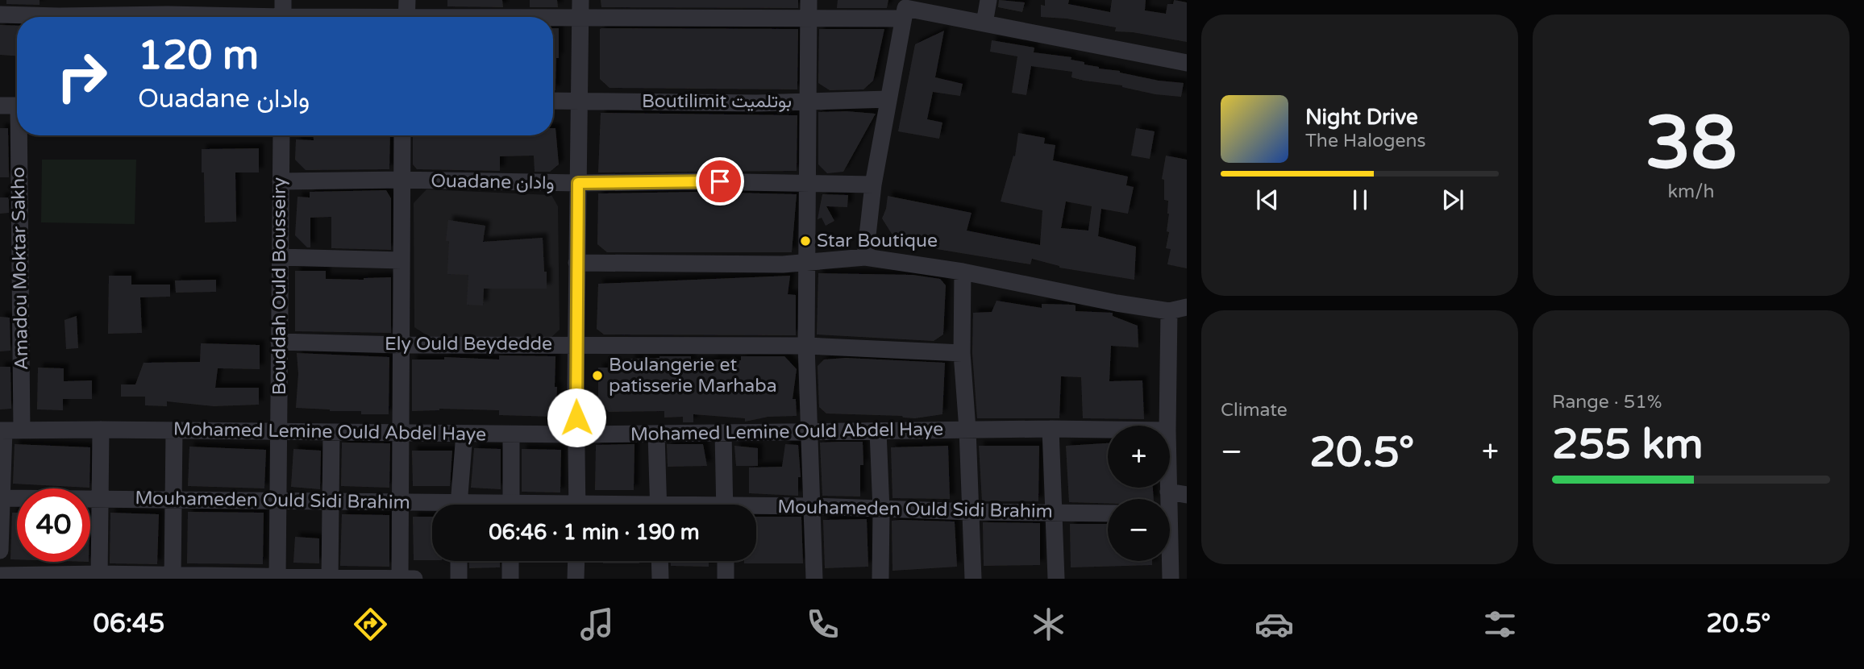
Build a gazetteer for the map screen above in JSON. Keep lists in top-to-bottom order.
{
  "streets": {
    "street": [
      "Boutilimit بوتلميت",
      "Ouadane وادان",
      "Amadou Moktar Sakho",
      "Bouddah Ould Bousseiry",
      "Ely Ould Beydedde",
      "Mohamed Lemine Ould Abdel Haye",
      "Mouhameden Ould Sidi Brahim"
    ]
  },
  "crossings": [
    ["Ouadane وادان", "Bouddah Ould Bousseiry"],
    ["Amadou Moktar Sakho", "Mohamed Lemine Ould Abdel Haye"],
    ["Bouddah Ould Bousseiry", "Ely Ould Beydedde"],
    ["Bouddah Ould Bousseiry", "Mohamed Lemine Ould Abdel Haye"],
    ["Bouddah Ould Bousseiry", "Mouhameden Ould Sidi Brahim"]
  ],
  "places": ["Star Boutique", "Boulangerie et patisserie Marhaba"],
  "page": {
    "tile": [
      ["38", "km/h"],
      "Climate",
      ["Range · 51%", "255 km"]
    ],
    "turn": ["120 m", "Ouadane وادان"],
    "song": ["Night Drive", "The Halogens"],
    "map_buttons": ["+", "−"],
    "heat": ["−", "20.5°", "+"],
    "limit": "40",
    "trip": "06:46 · 1 min · 190 m",
    "tabs": ["06:45", "20.5°"]
  }
}
